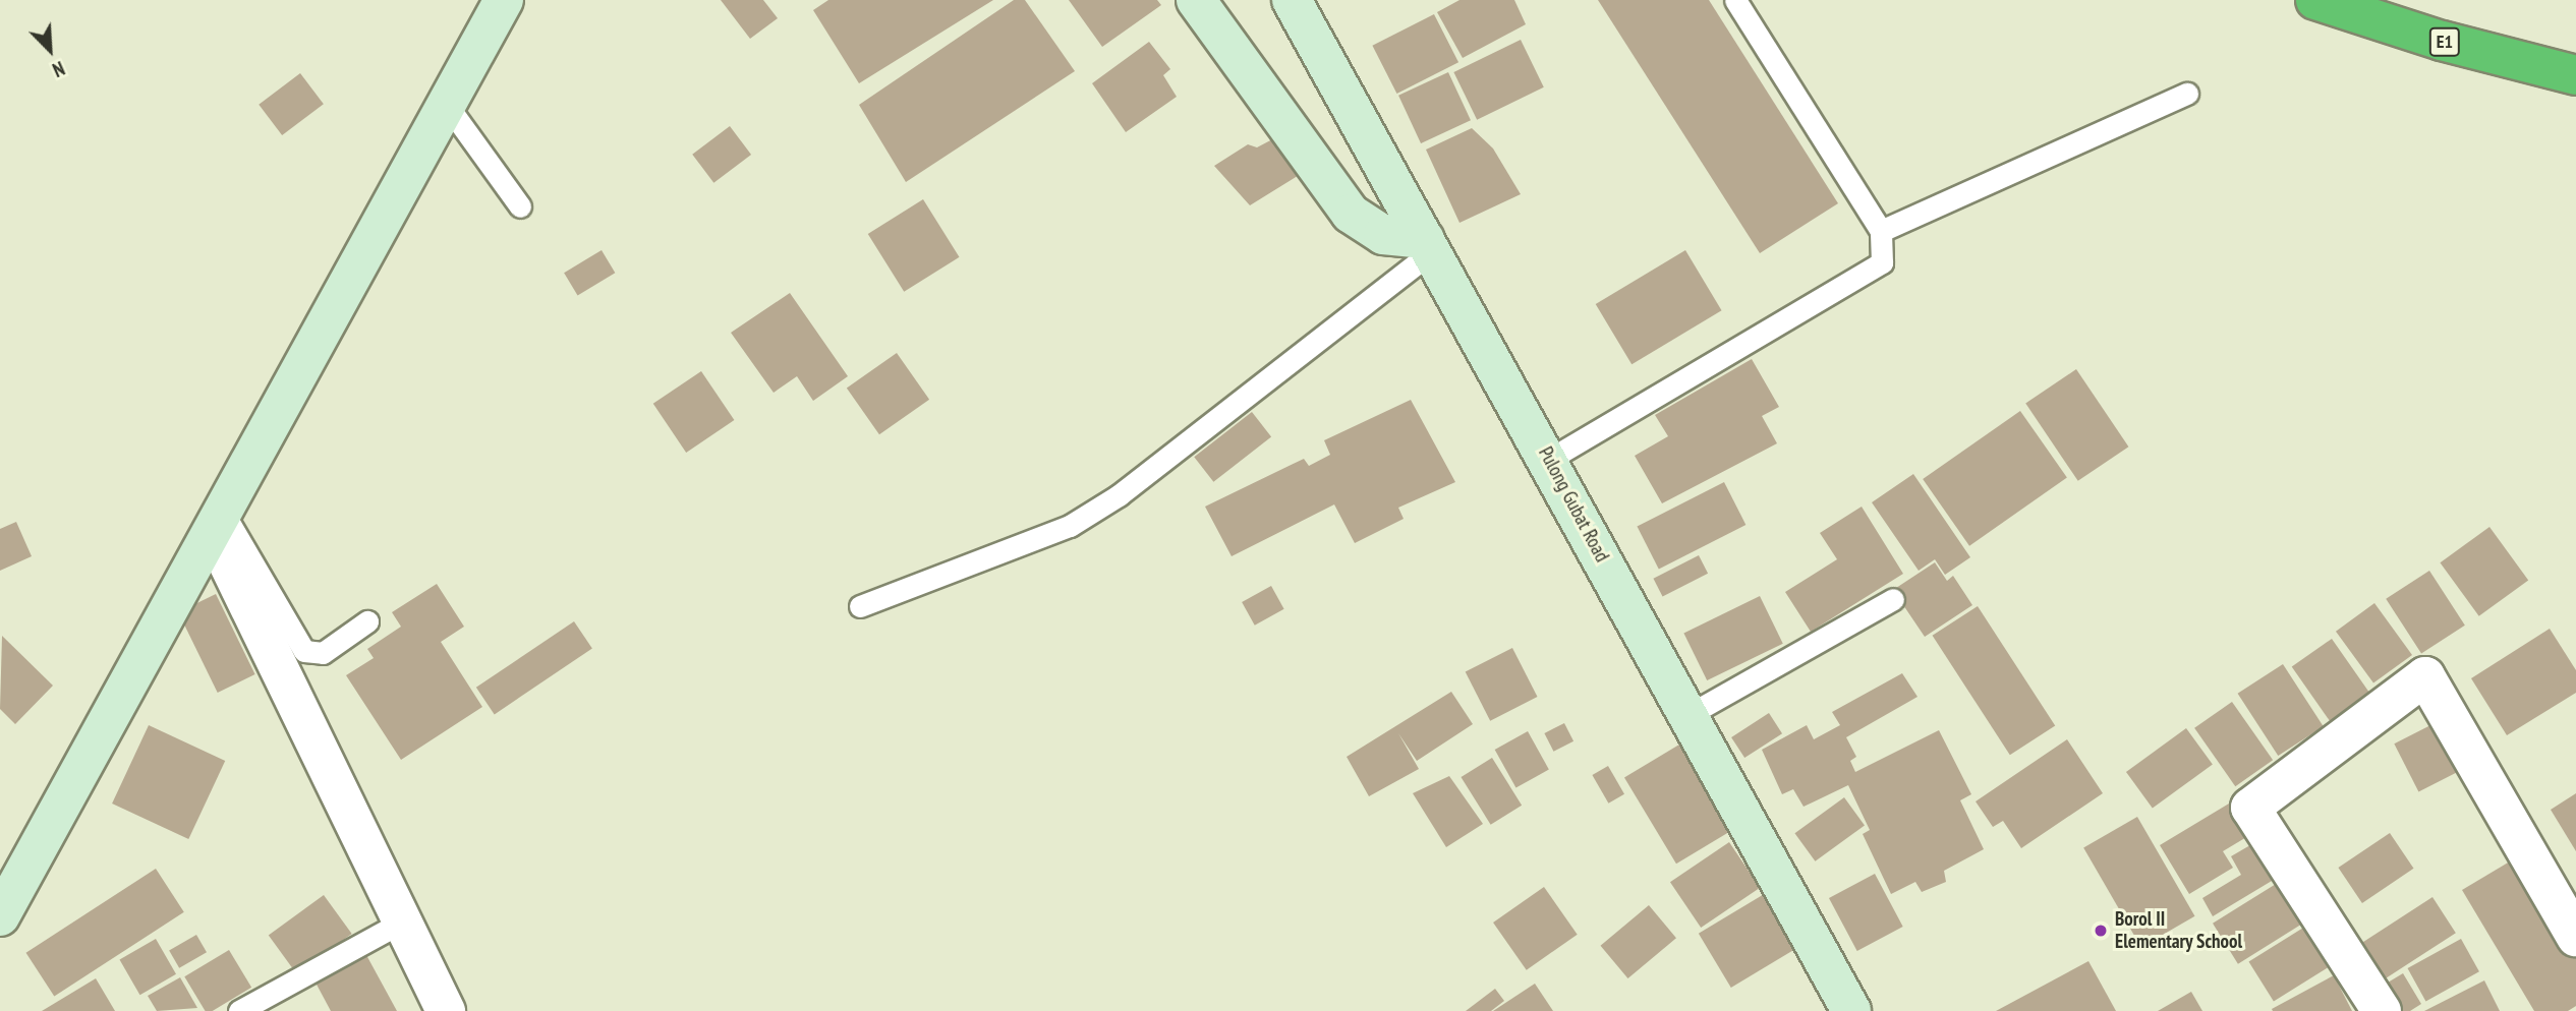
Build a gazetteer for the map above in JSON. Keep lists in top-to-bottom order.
{
  "streets": {
    "highway": ["E1"],
    "street": ["Pulong Gubat Road"]
  },
  "places": ["Borol II Elementary School"],
  "north": "bottom right"
}
